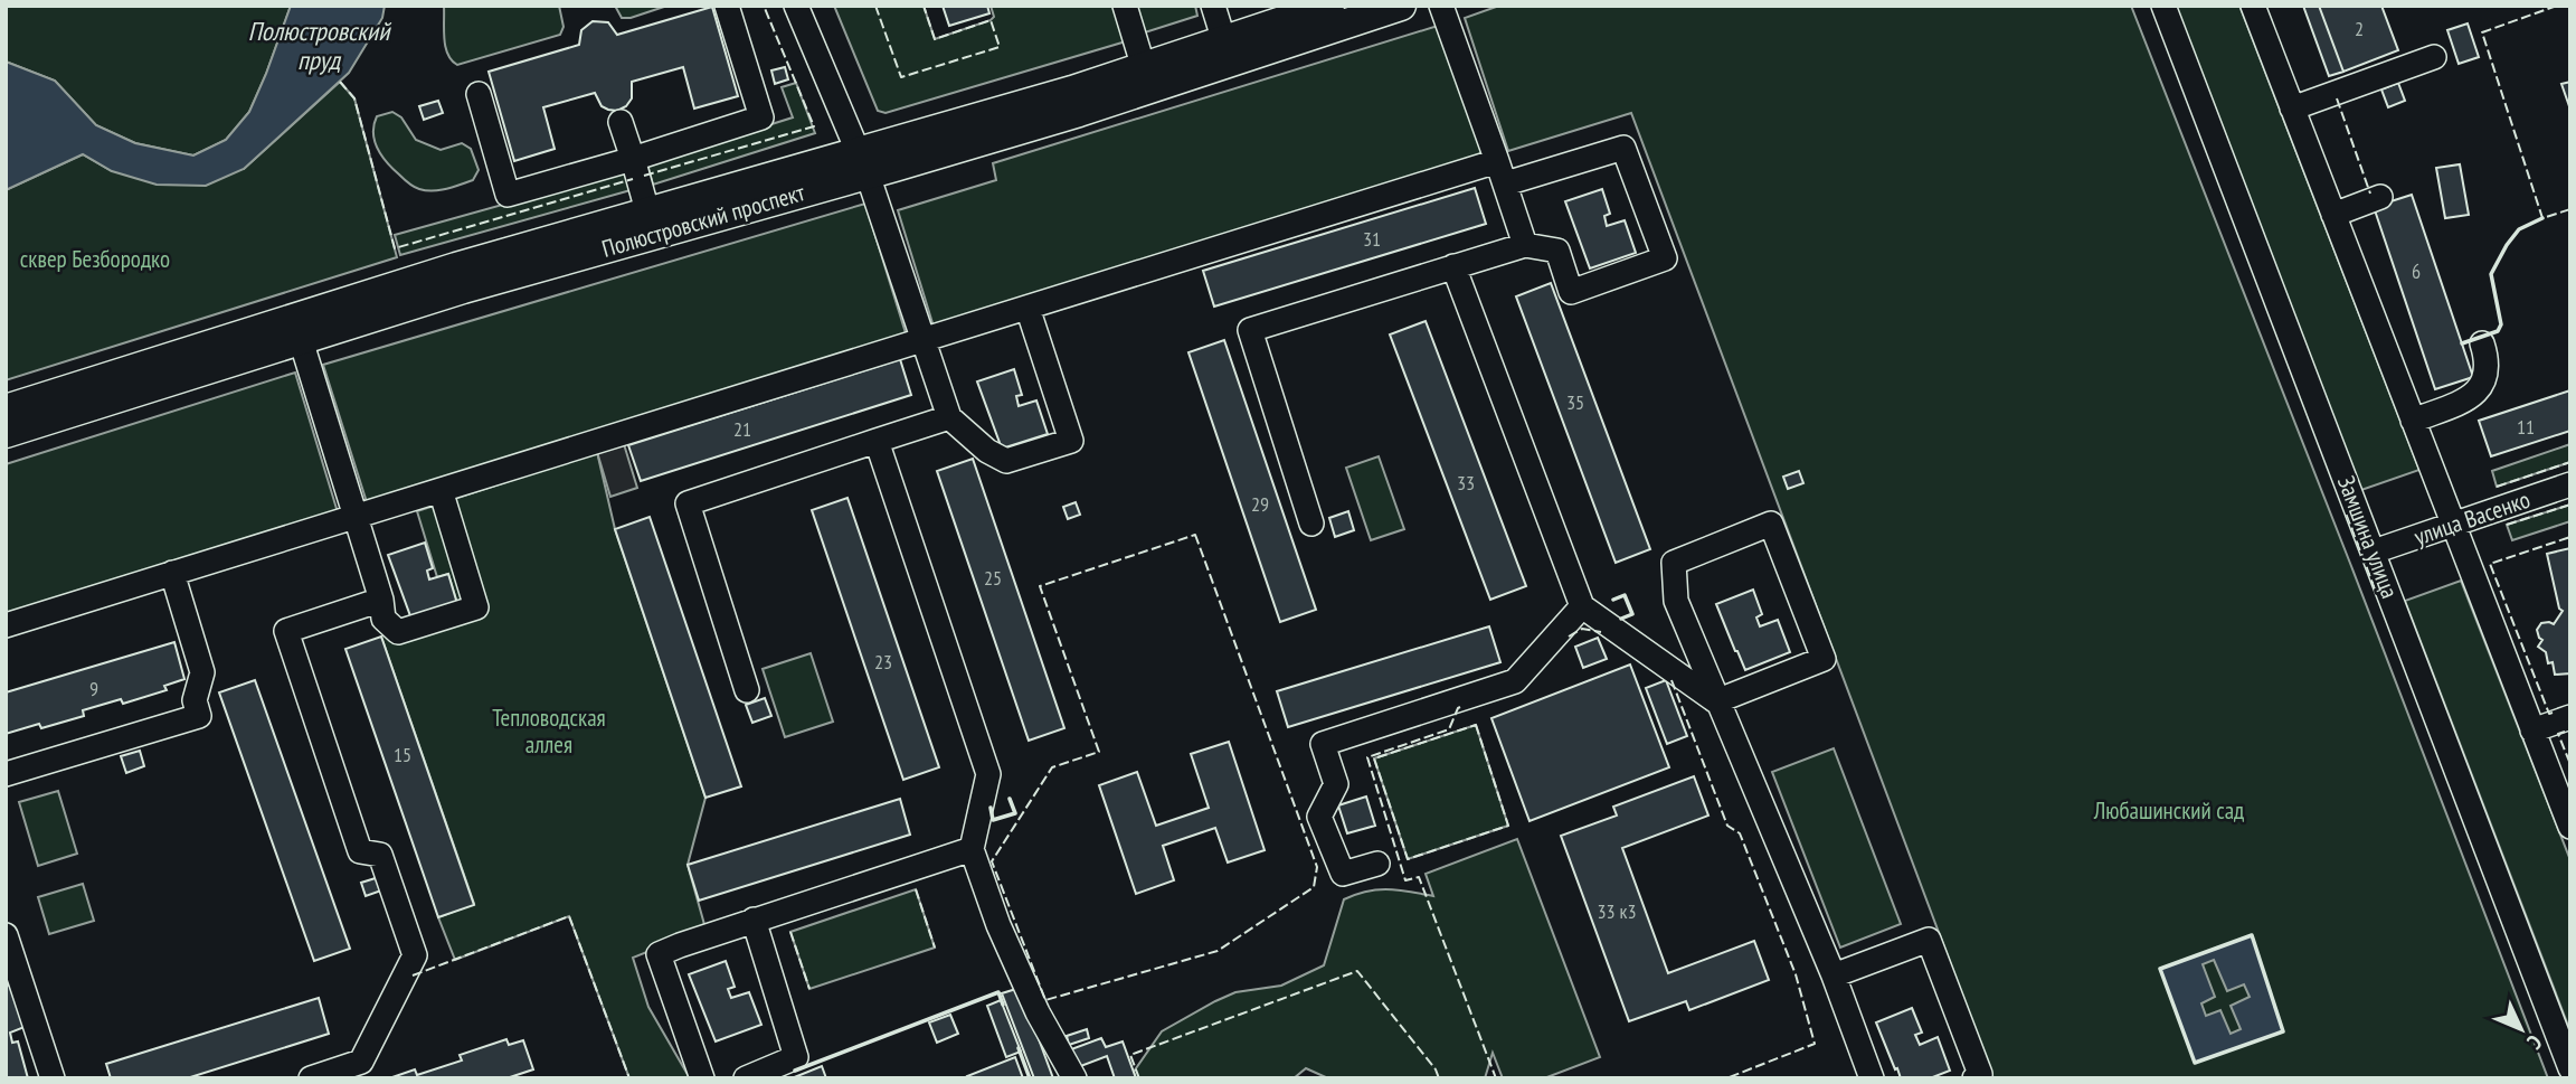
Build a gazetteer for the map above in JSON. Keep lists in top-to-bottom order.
{
  "streets": {
    "main road": ["Полюстровский проспект"],
    "street": ["улица Васенко", "Замшина улица"]
  },
  "crossings": [
    ["улица Васенко", "Замшина улица"]
  ],
  "water": ["Полюстровский пруд"],
  "parks": ["сквер Безбородко", "Тепловодская аллея", "Любашинский сад"],
  "house_numbers": [
    "2",
    "31",
    "6",
    "35",
    "11",
    "21",
    "33",
    "29",
    "25",
    "23",
    "9",
    "15",
    "33 к3"
  ],
  "north": "bottom right"
}
